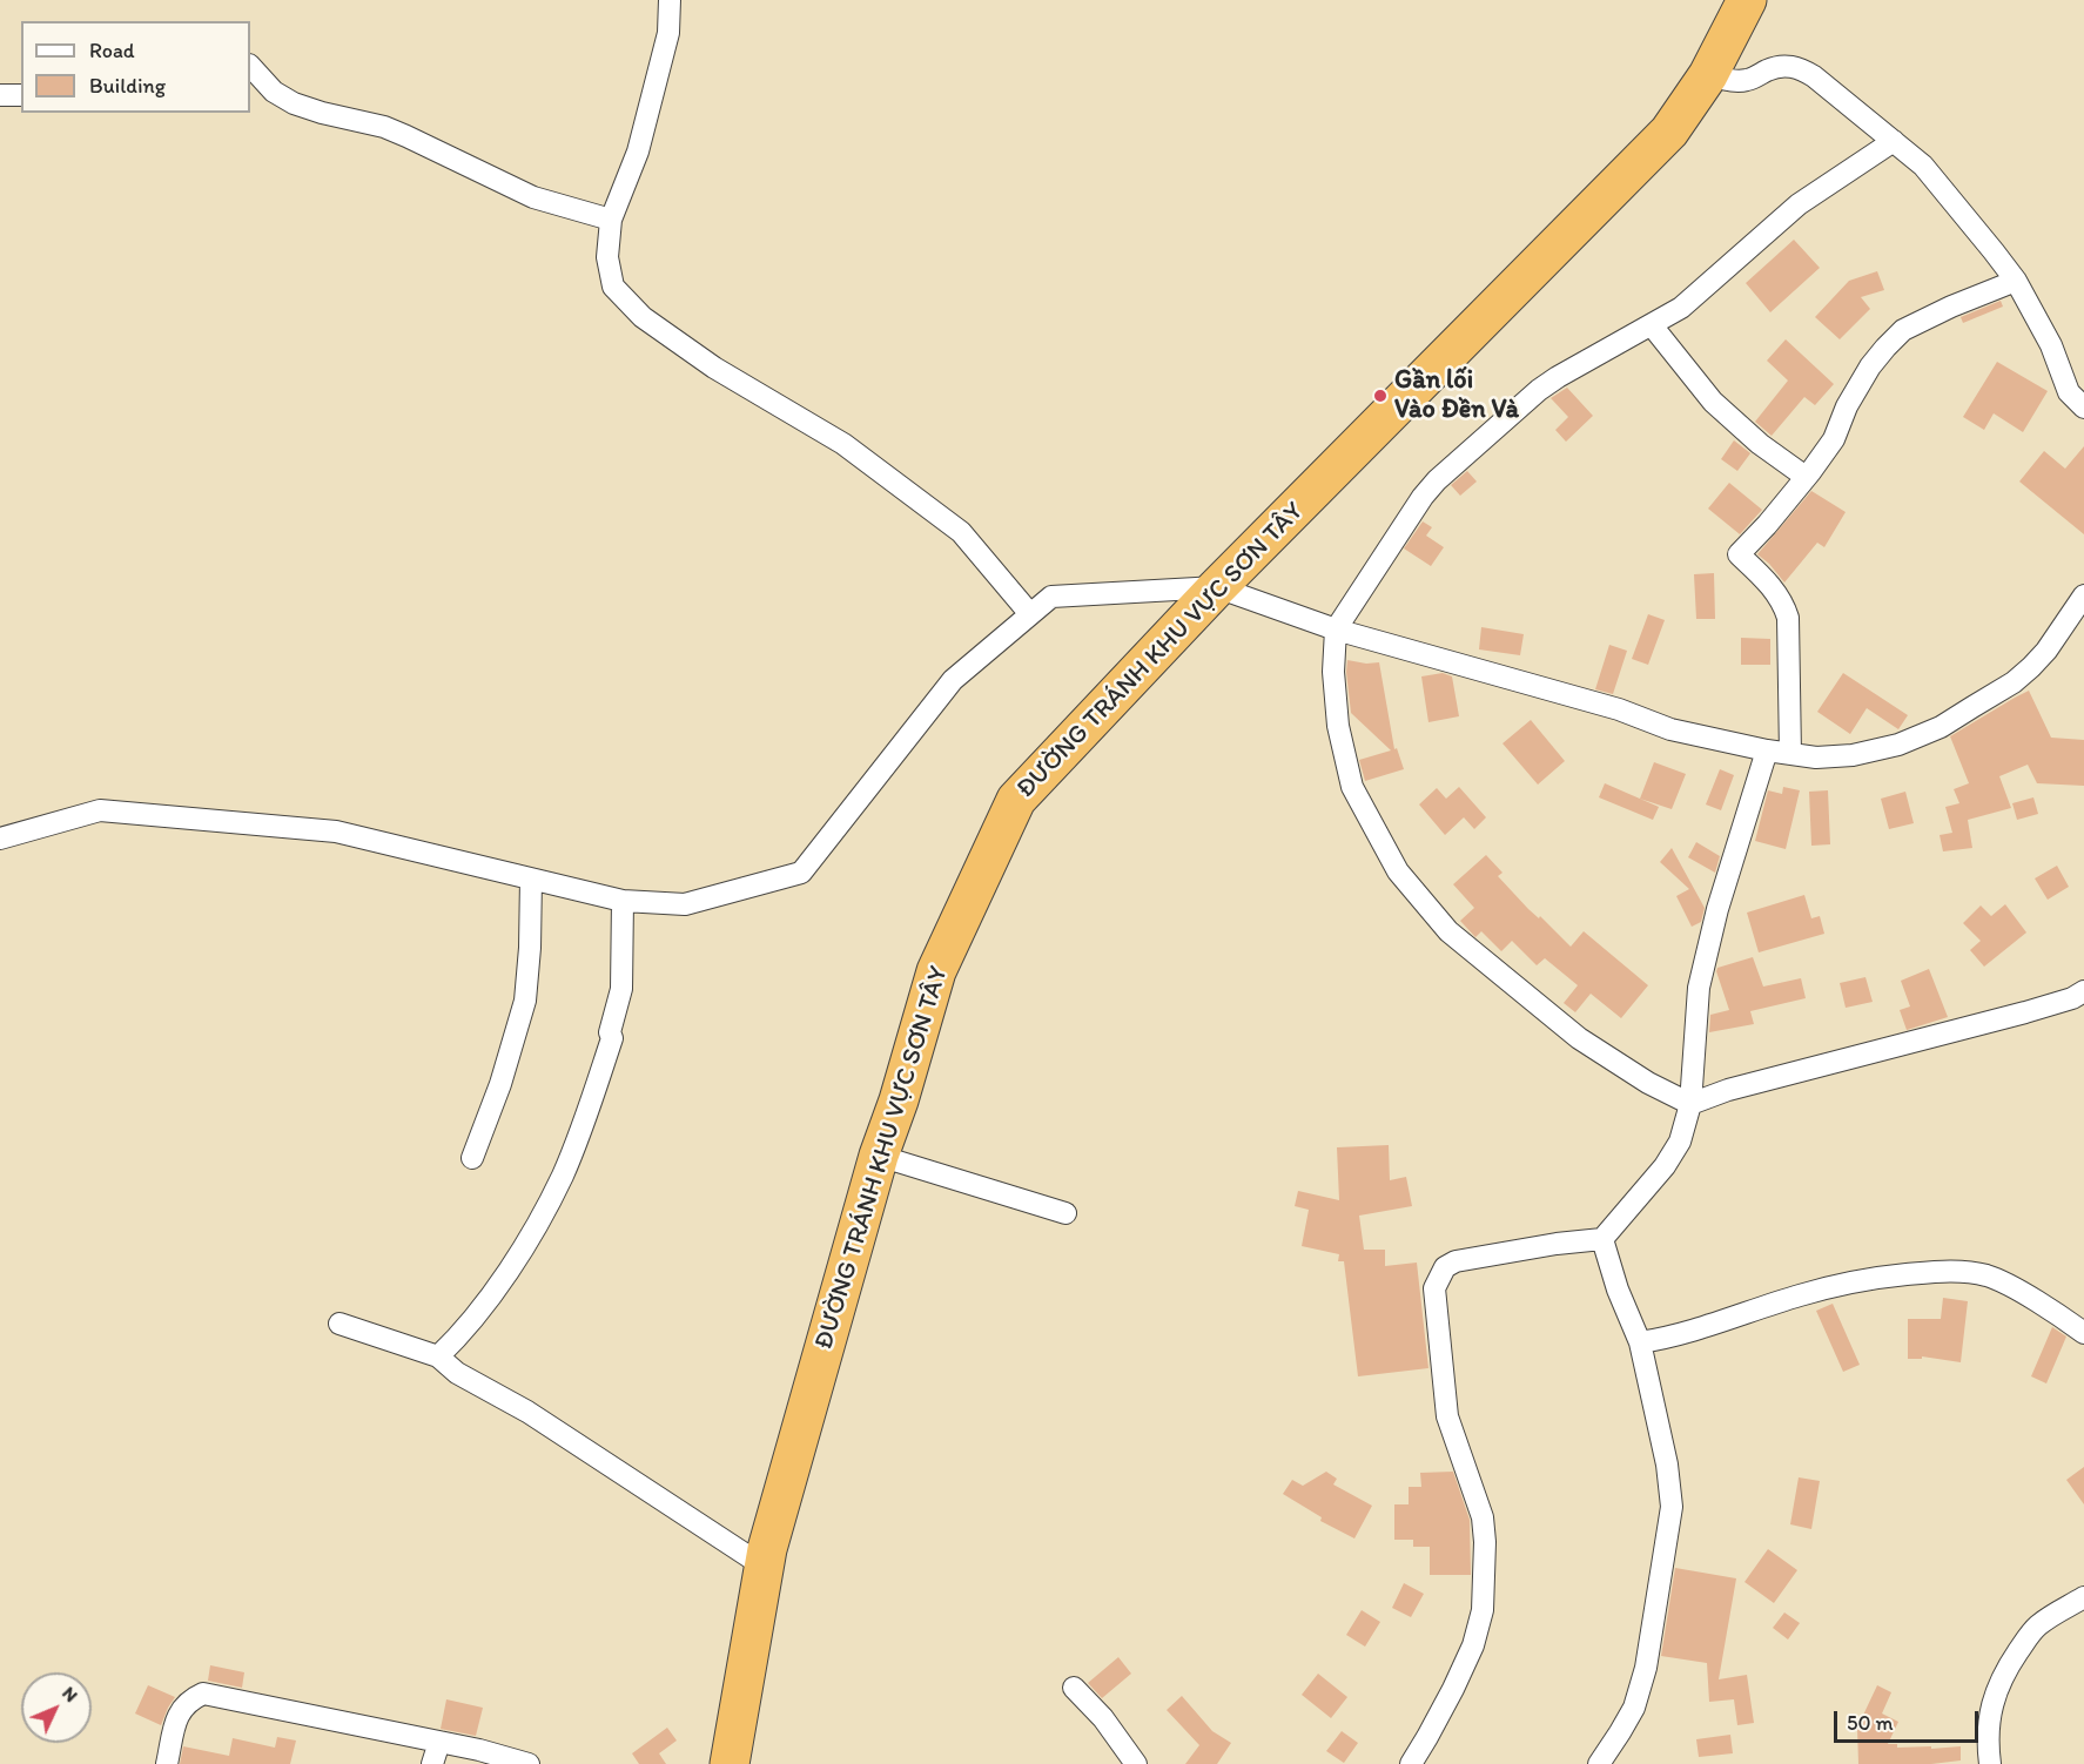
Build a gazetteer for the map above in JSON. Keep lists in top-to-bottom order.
{
  "streets": {
    "highway": ["ĐƯỜNG TRÁNH KHU VỰC SƠN TÂY"]
  },
  "places": ["Gần lối Vào Đền Và"],
  "legend": ["Road", "Building"],
  "scale_bar": "50 m",
  "north": "top right"
}
